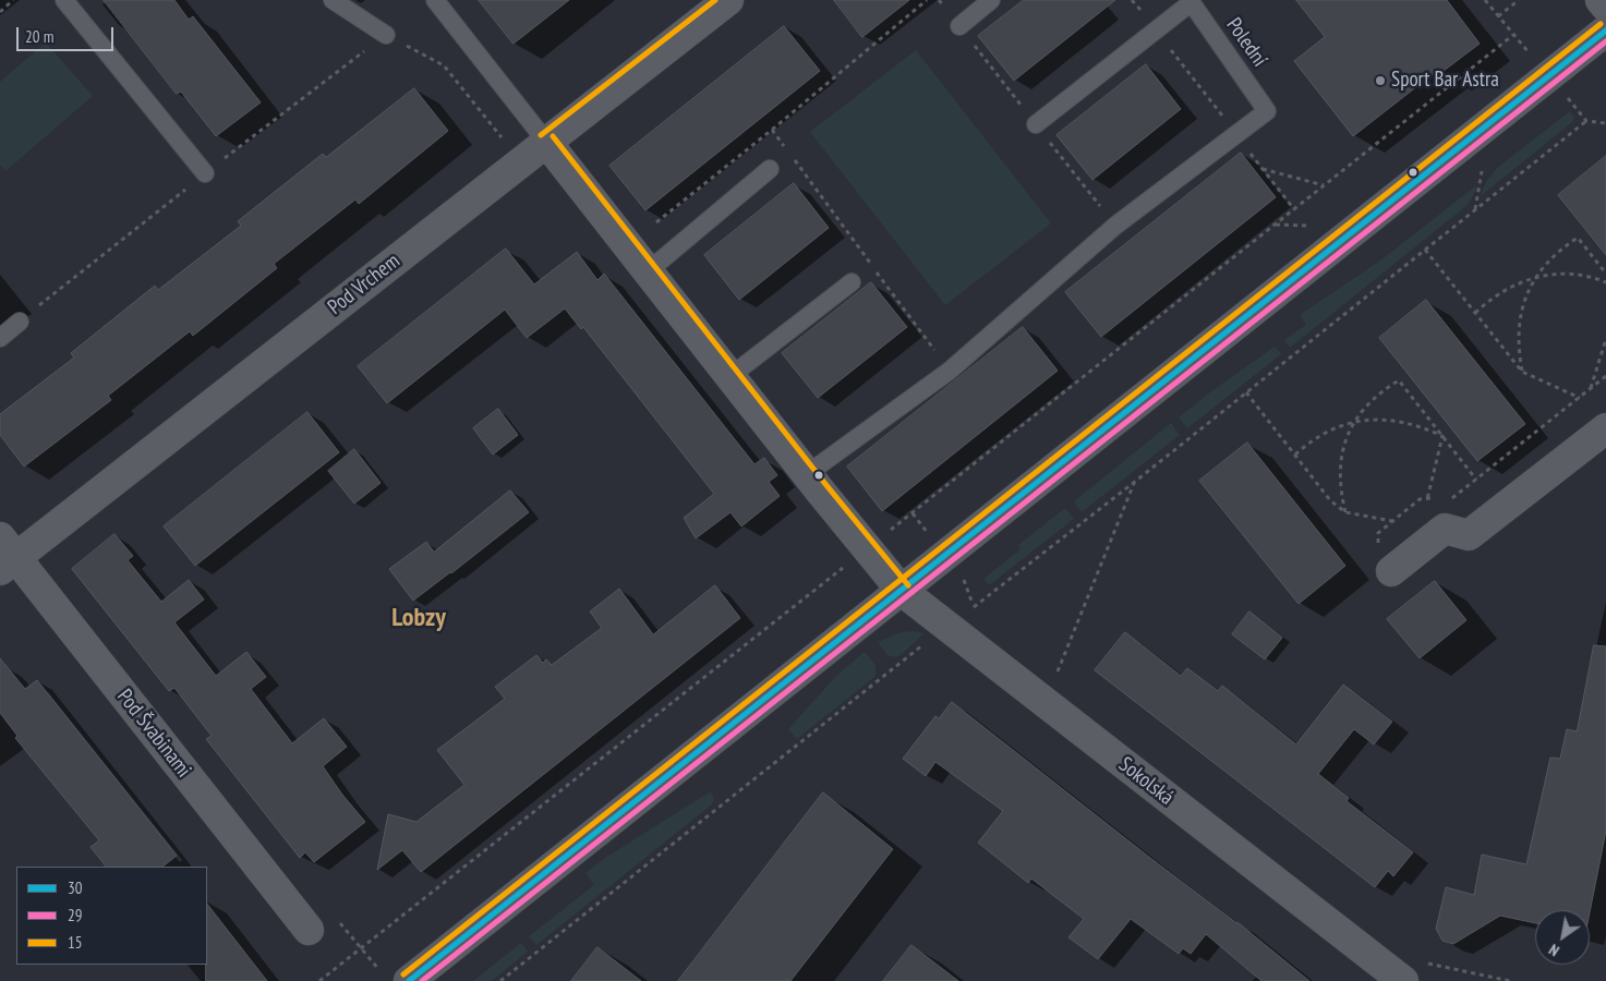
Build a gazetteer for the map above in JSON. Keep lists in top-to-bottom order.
{
  "streets": {
    "street": ["Pod Vrchem", "Pod Švabinami", "Sokolská"],
    "lane": ["Polední"]
  },
  "crossings": [
    ["Pod Vrchem", "Pod Švabinami"],
    ["Pod Vrchem", "Sokolská"]
  ],
  "districts": ["Lobzy"],
  "places": ["Sport Bar Astra"],
  "lines": ["transit line 15", "transit line 30", "transit line 29"],
  "legend": ["30", "29", "15"],
  "scale_bar": "20 m",
  "north": "bottom left"
}
